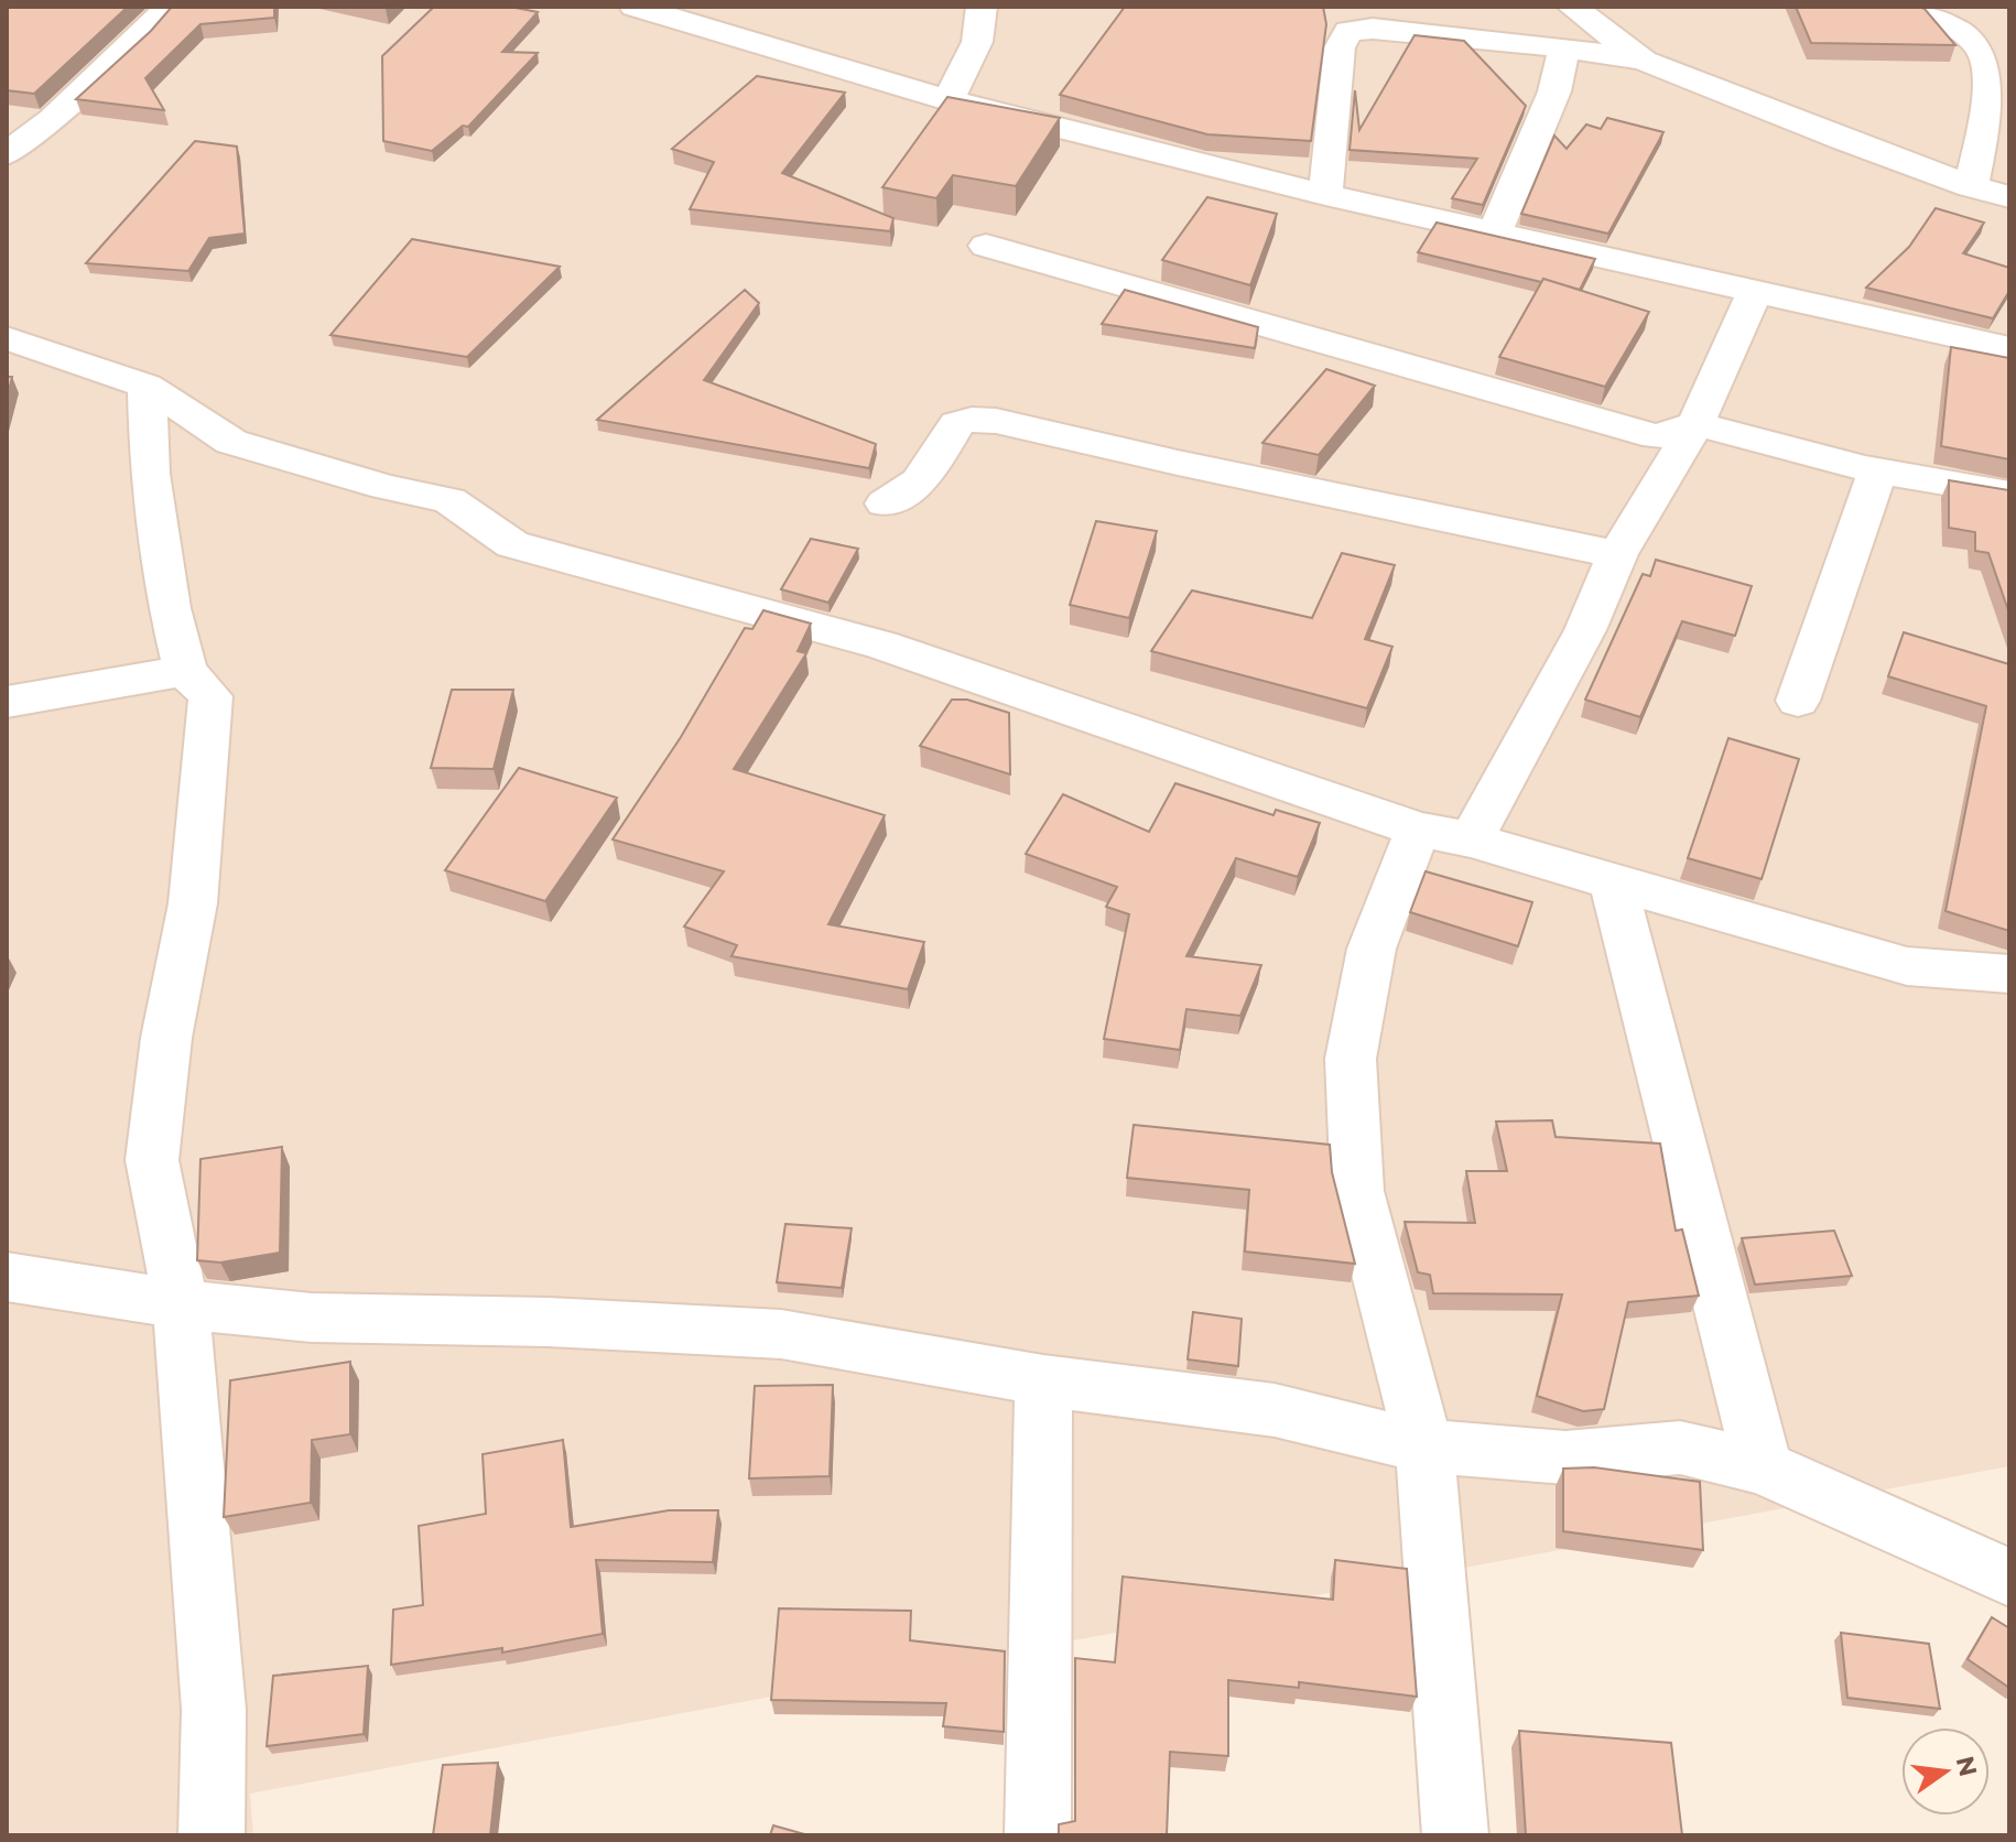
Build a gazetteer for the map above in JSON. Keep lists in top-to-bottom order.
{
  "north": "right"
}
